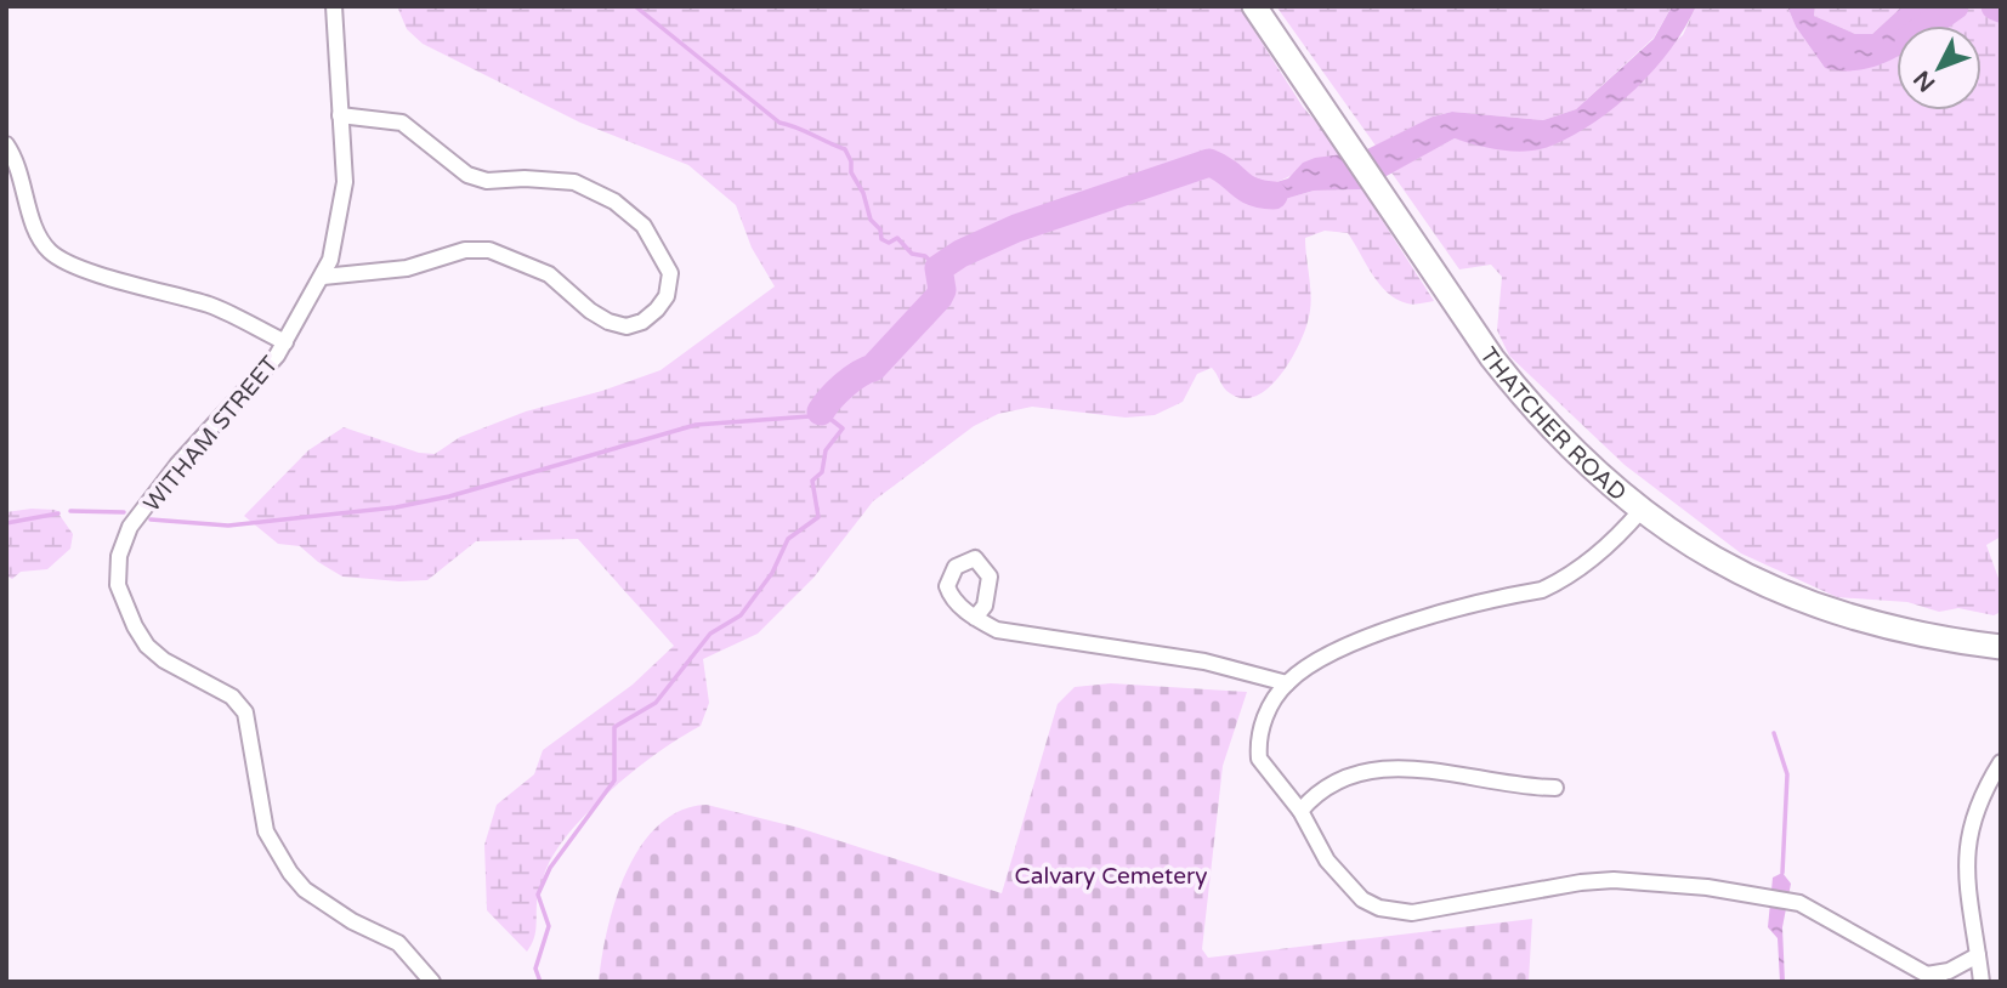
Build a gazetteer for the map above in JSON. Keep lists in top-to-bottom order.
{
  "streets": {
    "main road": ["THATCHER ROAD"],
    "street": ["WITHAM STREET"]
  },
  "parks": ["Calvary Cemetery"],
  "north": "bottom left"
}
